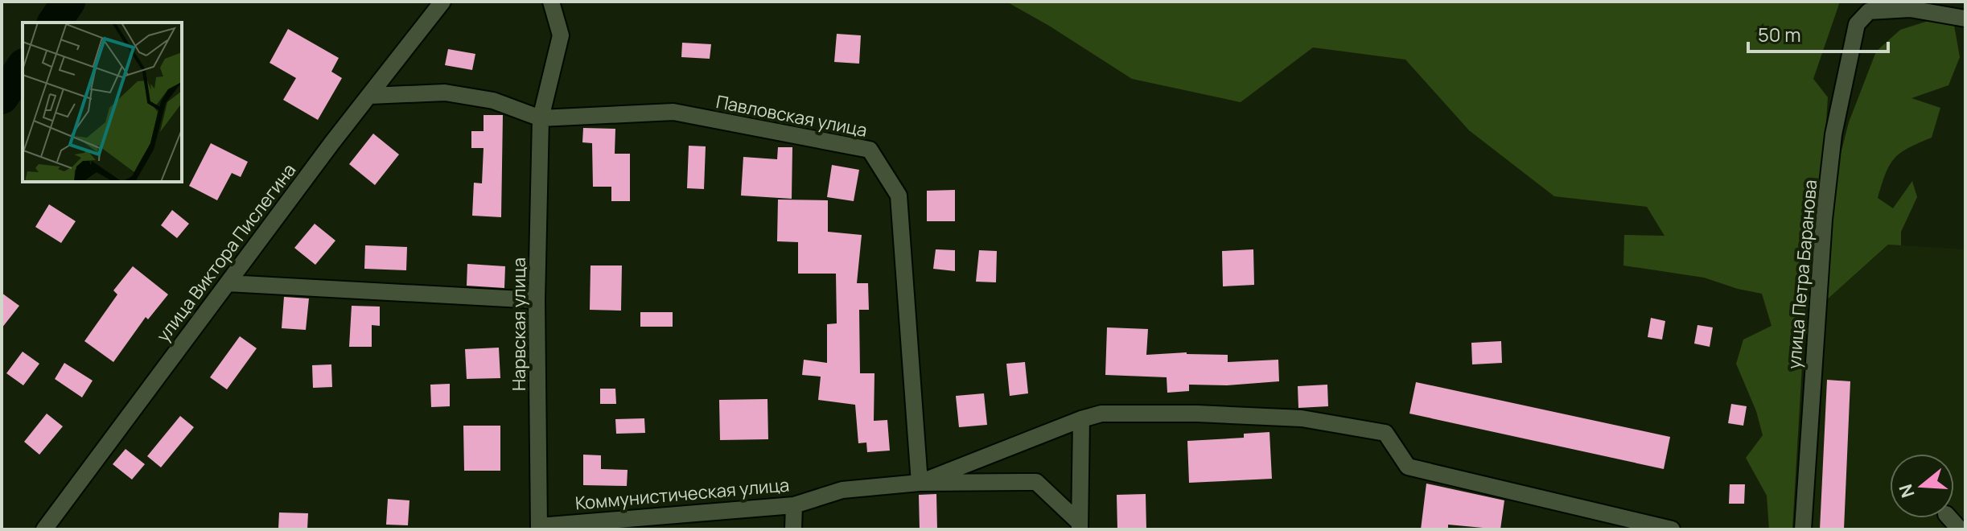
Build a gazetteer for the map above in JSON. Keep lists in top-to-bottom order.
{
  "streets": {
    "street": [
      "Павловская улица",
      "улица Виктора Пислегина",
      "улица Петра Баранова",
      "Нарвская улица",
      "Коммунистическая улица"
    ]
  },
  "crossings": [
    ["Павловская улица", "улица Виктора Пислегина"],
    ["Павловская улица", "Нарвская улица"],
    ["Павловская улица", "Коммунистическая улица"],
    ["Нарвская улица", "Коммунистическая улица"]
  ],
  "scale_bar": "50 m",
  "north": "left"
}
